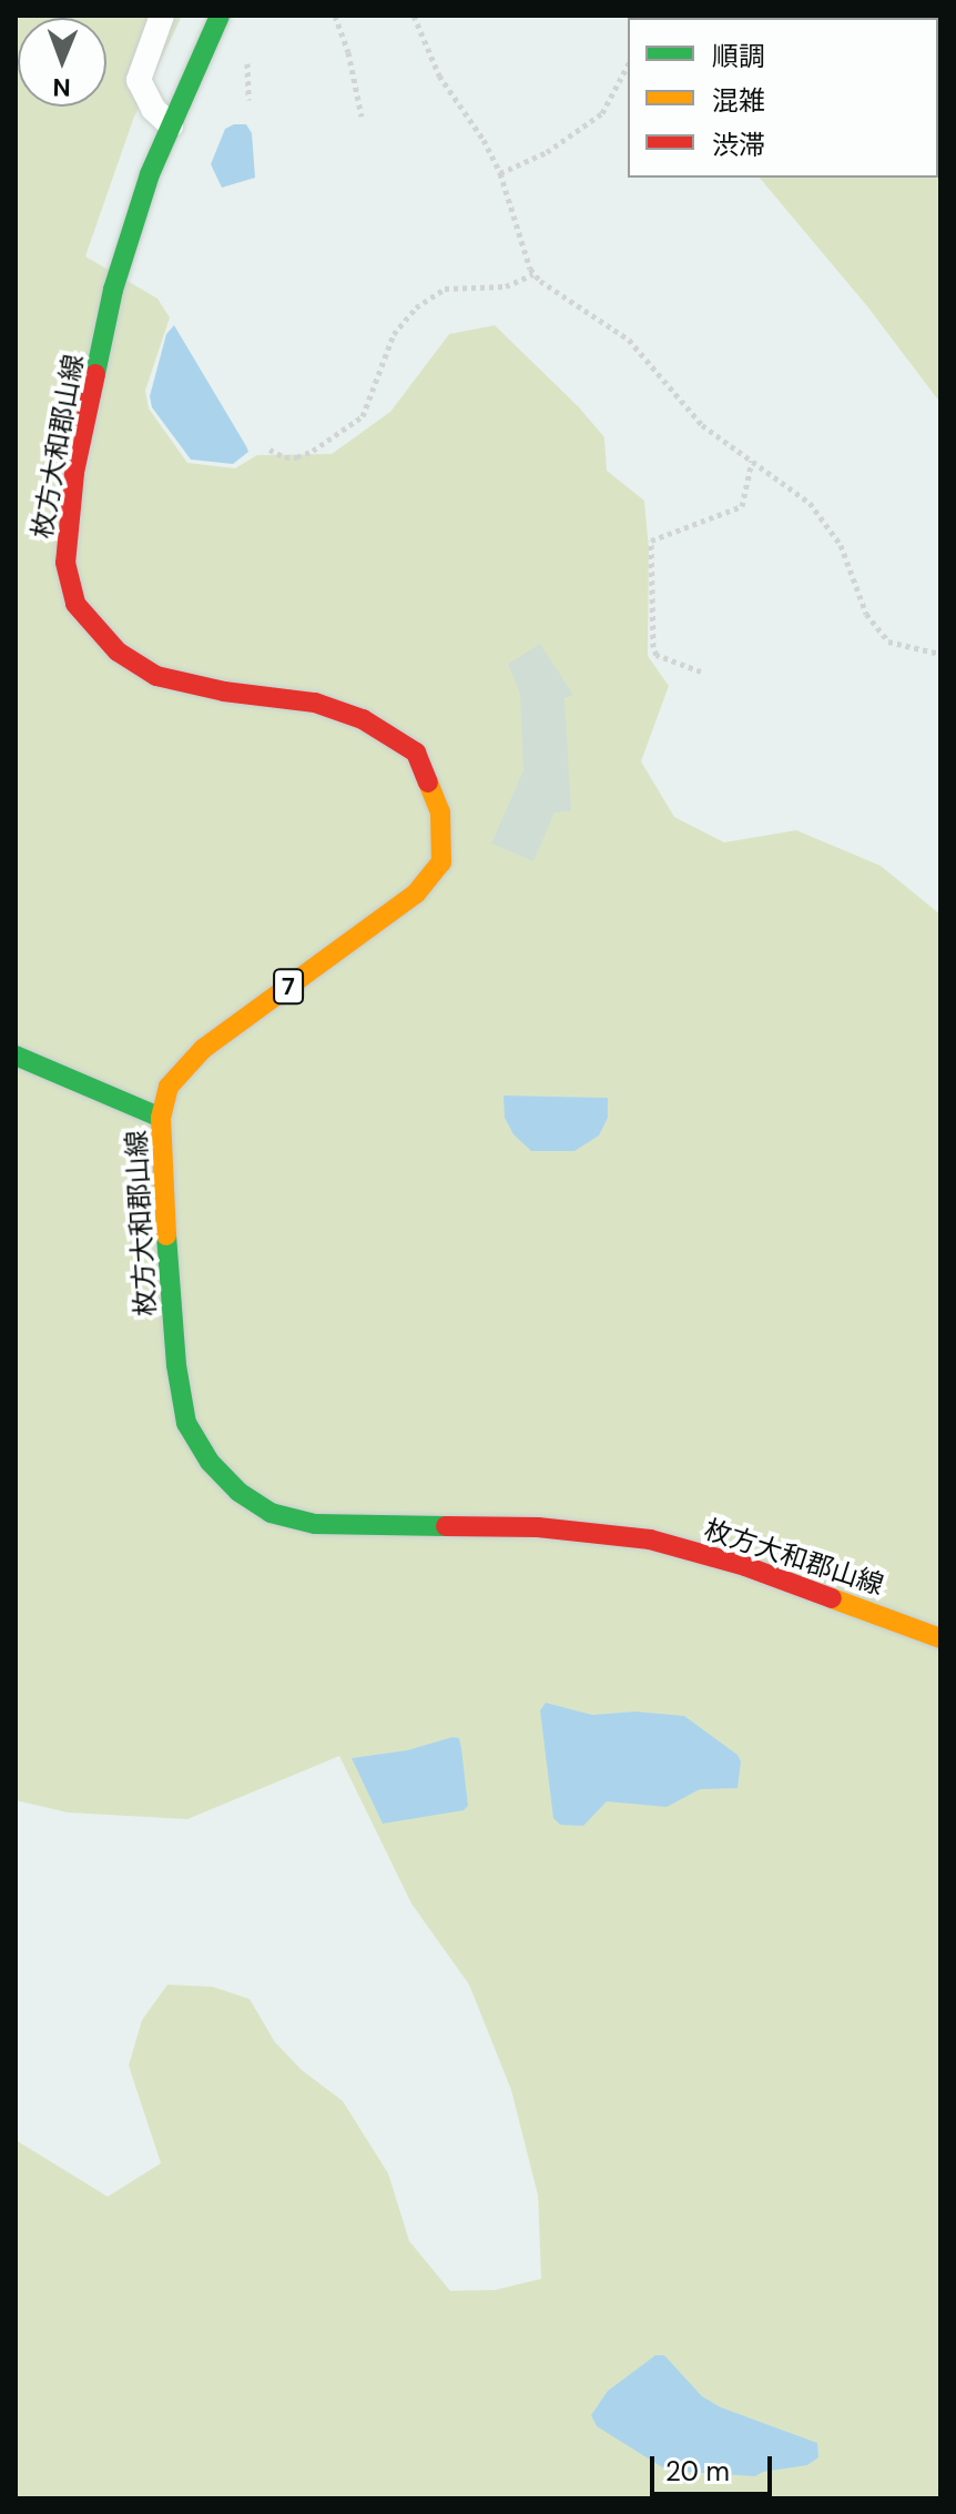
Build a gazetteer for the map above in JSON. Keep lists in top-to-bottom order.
{
  "streets": {
    "main road": ["枚方大和郡山線", "7"]
  },
  "legend": ["順調", "混雑", "渋滞"],
  "scale_bar": "20 m",
  "north": "bottom"
}
